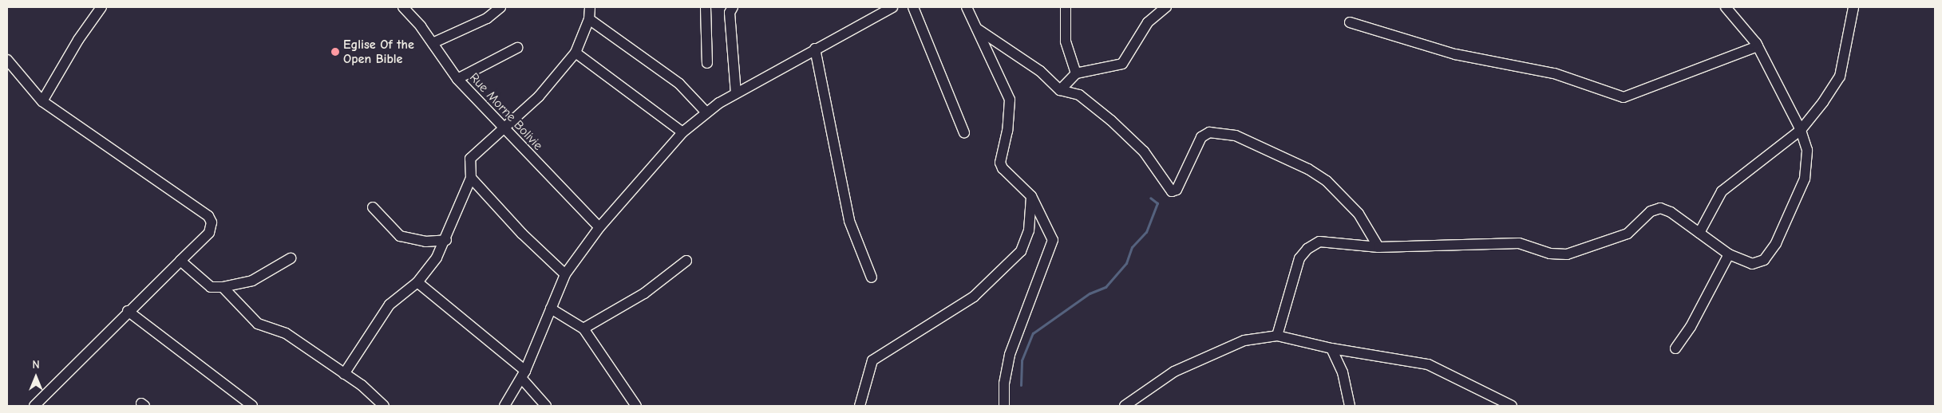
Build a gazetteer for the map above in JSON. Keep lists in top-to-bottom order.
{
  "streets": {
    "street": ["Rue Morne Bolivie"]
  },
  "places": ["Eglise Of the Open Bible"],
  "north": "top"
}
